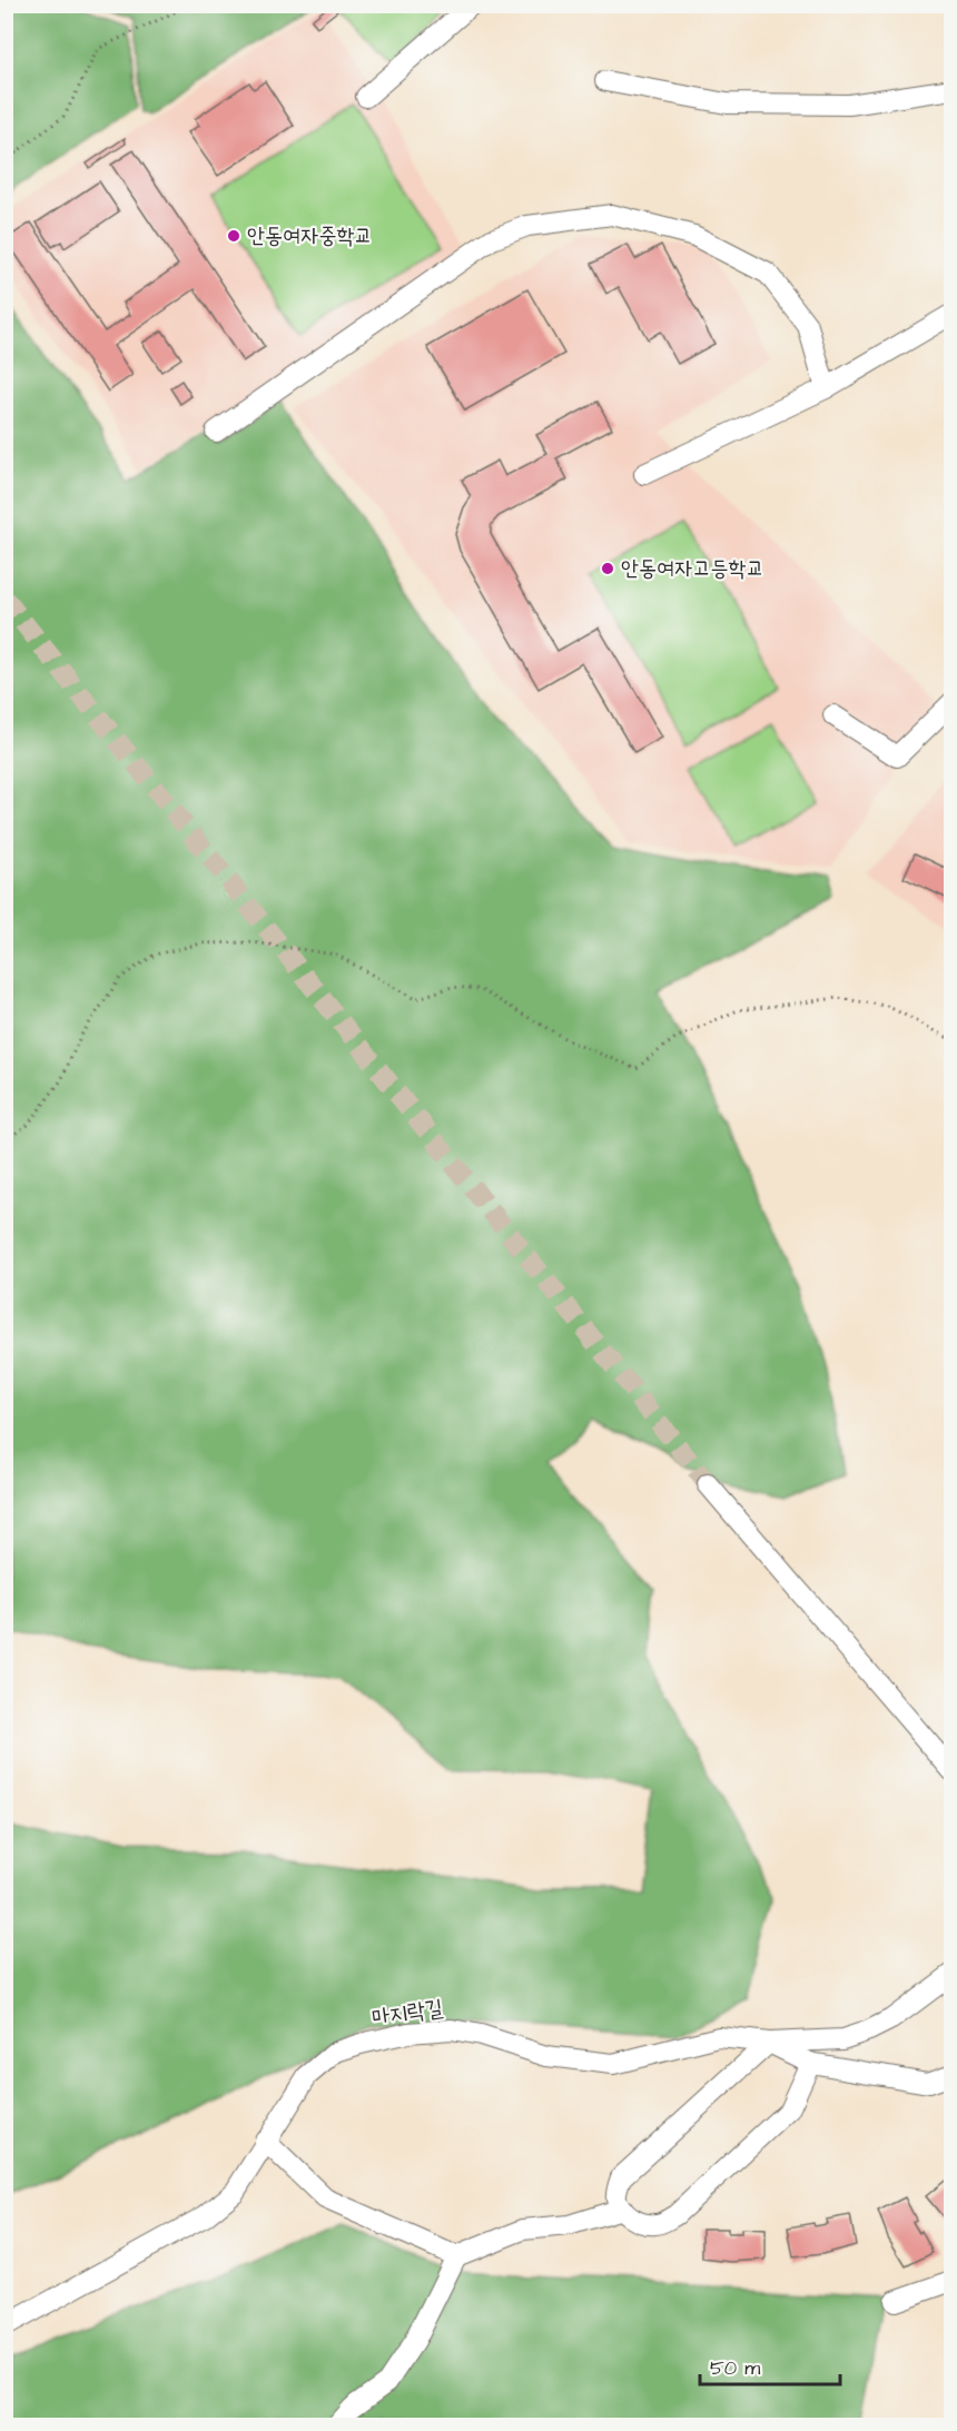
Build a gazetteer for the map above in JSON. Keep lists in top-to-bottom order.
{
  "streets": {
    "street": ["마지락길"]
  },
  "places": ["안동여자중학교", "안동여자고등학교"],
  "scale_bar": "50 m"
}
